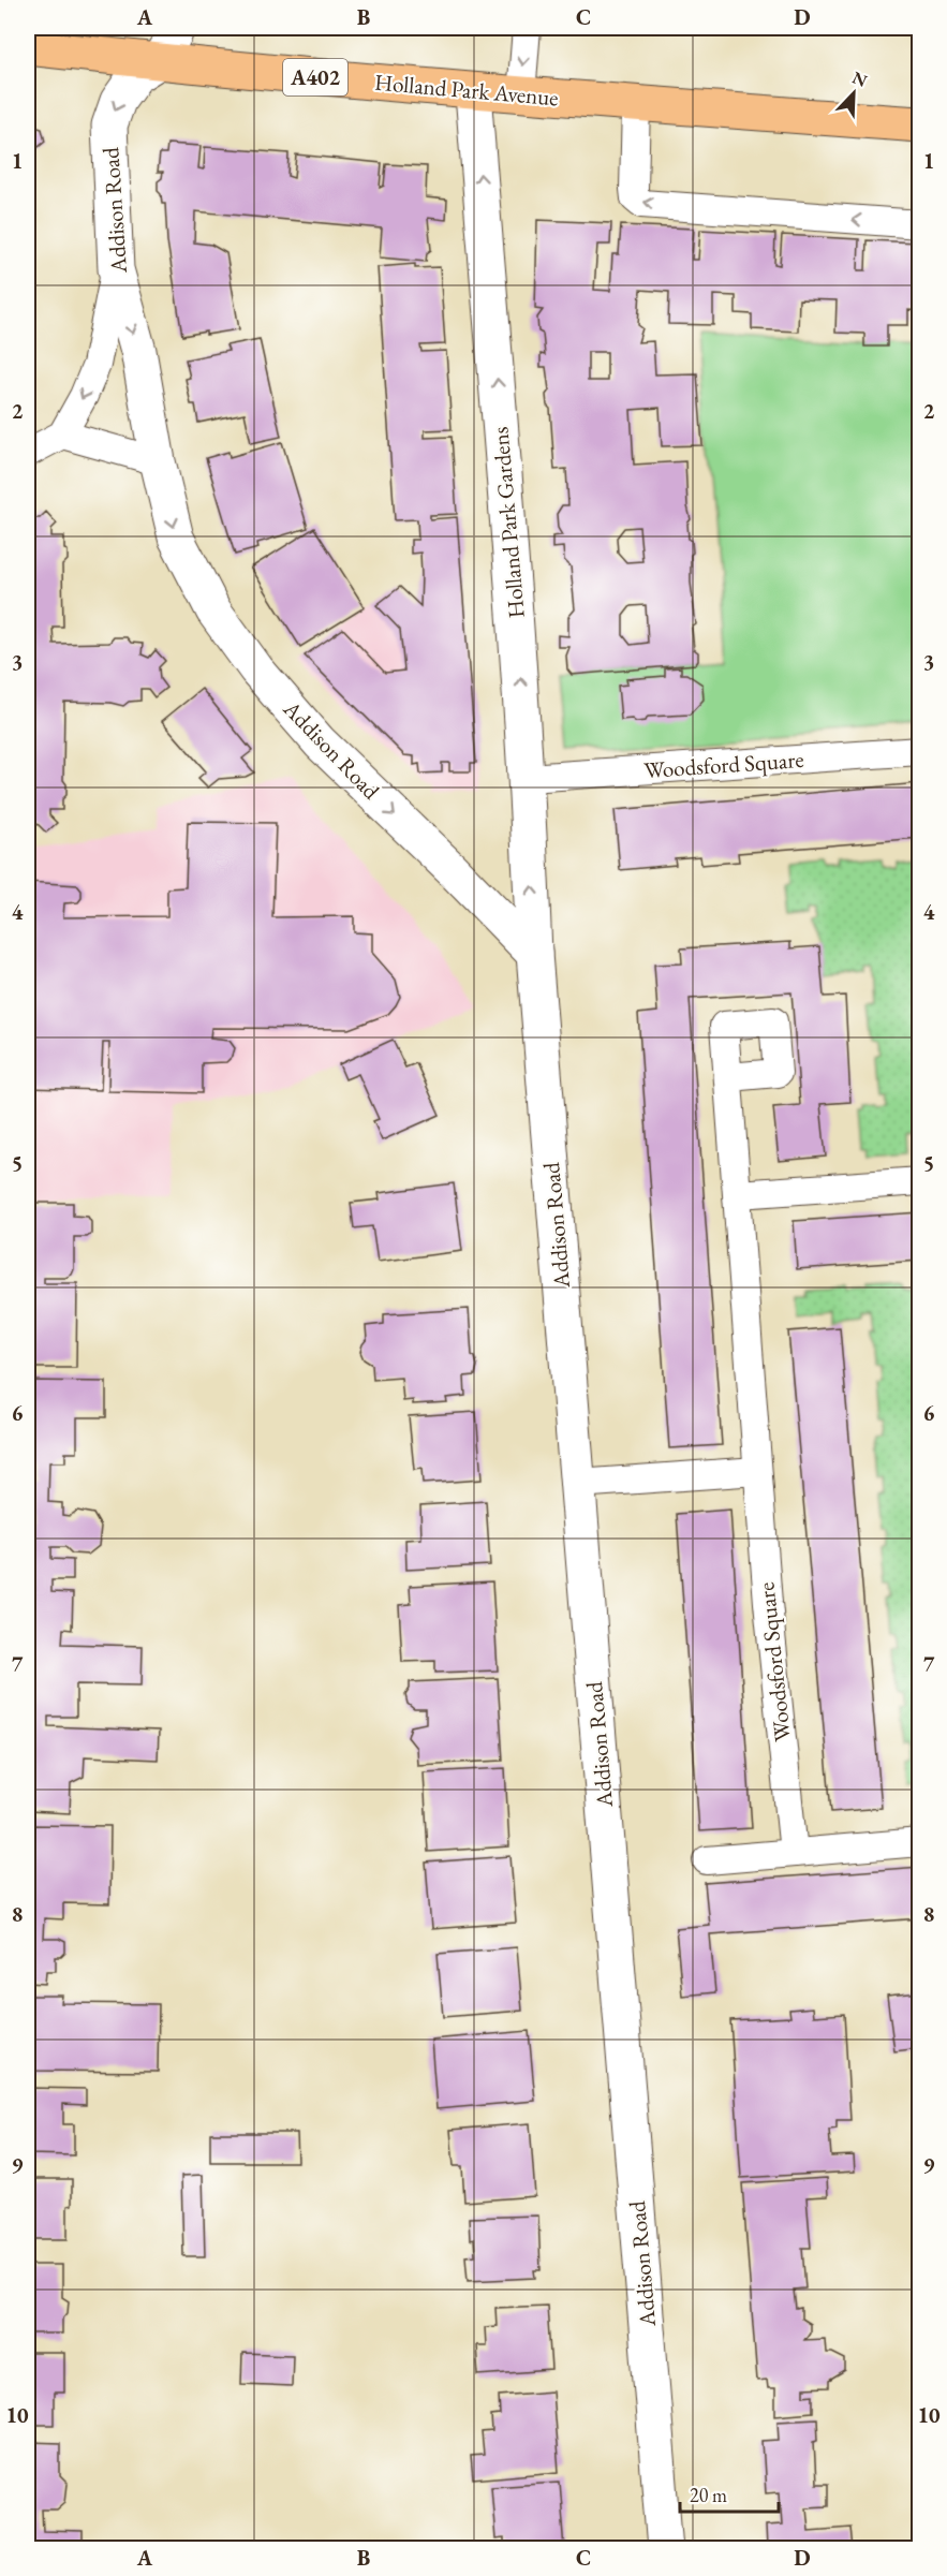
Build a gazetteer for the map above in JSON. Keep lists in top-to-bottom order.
{
  "streets": {
    "main road": ["A402", "Holland Park Avenue"],
    "street": ["Addison Road", "Holland Park Gardens", "Woodsford Square"]
  },
  "crossings": [
    ["Holland Park Avenue", "Addison Road"],
    ["Holland Park Avenue", "Holland Park Gardens"],
    ["Addison Road", "Holland Park Gardens"],
    ["Holland Park Gardens", "Woodsford Square"]
  ],
  "one_way": ["Addison Road", "Holland Park Gardens"],
  "scale_bar": "20 m",
  "north": "top right",
  "grid": {
    "columns": [
      "A",
      "B",
      "C",
      "D"
    ],
    "rows": [
      "1",
      "2",
      "3",
      "4",
      "5",
      "6",
      "7",
      "8",
      "9",
      "10"
    ]
  }
}
